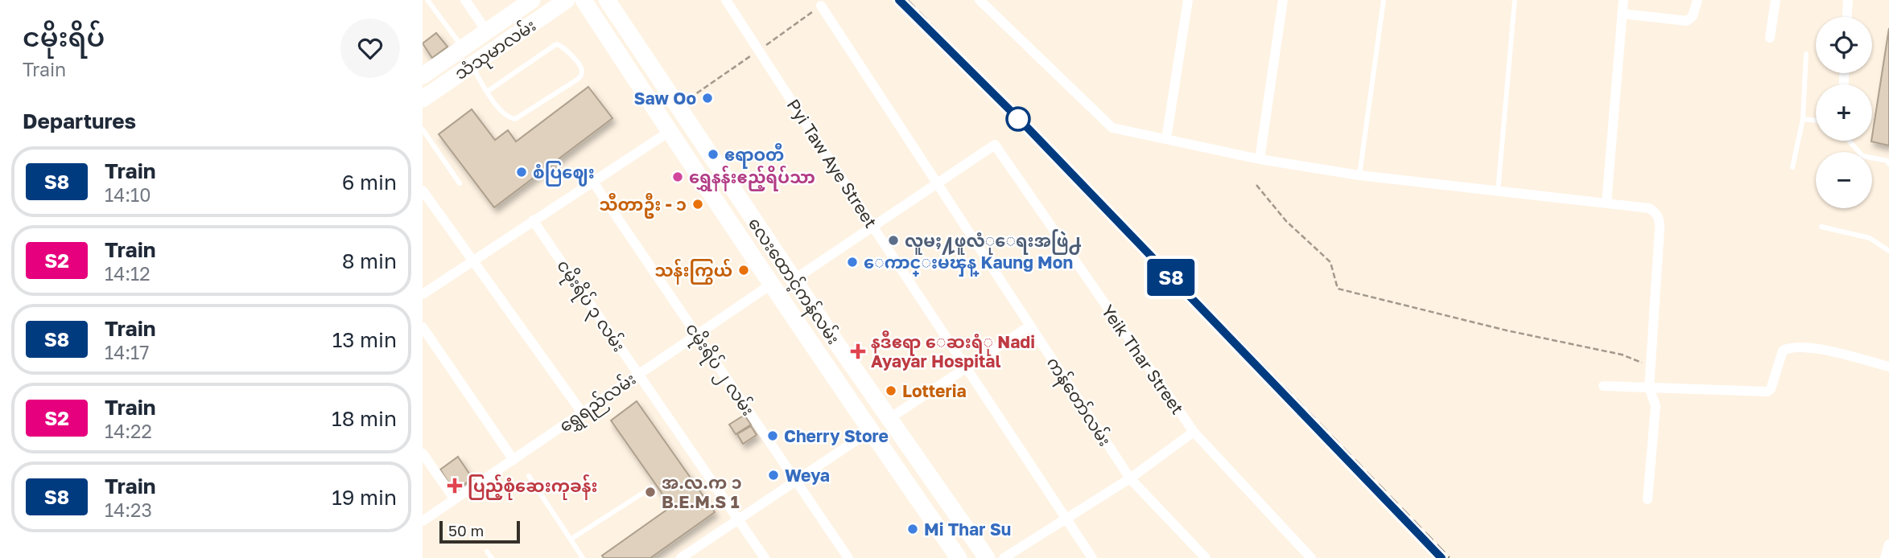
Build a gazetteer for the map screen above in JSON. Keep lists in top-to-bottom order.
{
  "streets": {
    "main road": ["သံသုမာလမ်း", "လေးထောင့်ကန်လမ်း"],
    "street": [
      "Pyi Taw Aye Street",
      "ငမိုးရိပ် ၃ လမ်း",
      "Yeik Thar Street",
      "ငမိုးရိပ် ၂ လမ်း",
      "ကန်တော်လမ်း",
      "ရွှေရည်လမ်း"
    ]
  },
  "crossings": [
    ["လေးထောင့်ကန်လမ်း", "ရွှေရည်လမ်း"],
    ["ငမိုးရိပ် ၃ လမ်း", "ရွှေရည်လမ်း"],
    ["Yeik Thar Street", "ကန်တော်လမ်း"],
    ["ငမိုးရိပ် ၂ လမ်း", "ရွှေရည်လမ်း"]
  ],
  "places": {
    "other": [
      "Saw Oo",
      "ဧရာဝတီ",
      "စံပြဈေး",
      "ရွှေနန်းဧည့်ရိပ်သာ",
      "သီတာဦး - ၁",
      "လူမႈ႔ဖူလံုေရးအဖြဲ႕",
      "ေကာင္းမၾန္ Kaung Mon",
      "သန်းကြွယ်",
      "Lotteria",
      "Cherry Store",
      "Weya",
      "အ.လ.က ၁ B.E.M.S 1",
      "Mi Thar Su"
    ],
    "health": ["နဒီဧရာ ေဆးရံု Nadi Ayayar Hospital", "ပြည့်စုံဆေးကုခန်း"]
  },
  "scale_bar": "50 m",
  "page": {
    "heading": [
      ["ငမိုးရိပ်", "Train"],
      "Departures"
    ],
    "on_map": "S8",
    "map_buttons": ["+", "−"],
    "list": [
      {
        "mark": "S8",
        "name": "Train",
        "note": "14:10",
        "value": "6 min"
      },
      {
        "mark": "S2",
        "name": "Train",
        "note": "14:12",
        "value": "8 min"
      },
      {
        "mark": "S8",
        "name": "Train",
        "note": "14:17",
        "value": "13 min"
      },
      {
        "mark": "S2",
        "name": "Train",
        "note": "14:22",
        "value": "18 min"
      },
      {
        "mark": "S8",
        "name": "Train",
        "note": "14:23",
        "value": "19 min"
      }
    ],
    "scale": "50 m"
  }
}
